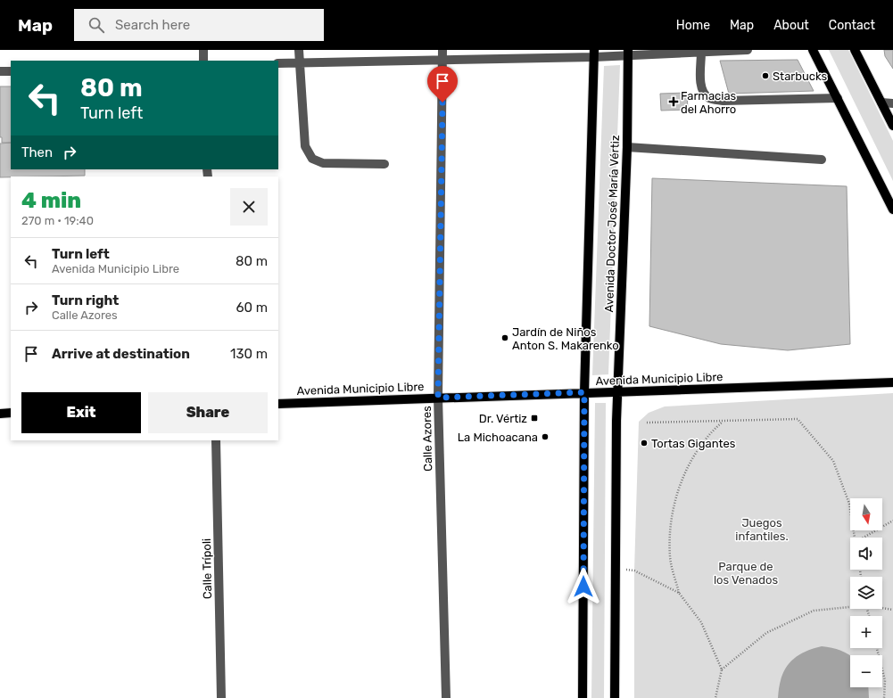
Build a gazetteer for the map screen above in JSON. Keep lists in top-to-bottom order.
{
  "streets": {
    "main road": ["Avenida Doctor José María Vértiz", "Avenida Municipio Libre"],
    "street": ["Calle Azores", "Calle Trípoli"]
  },
  "crossings": [
    ["Avenida Doctor José María Vértiz", "Avenida Municipio Libre"],
    ["Avenida Municipio Libre", "Calle Azores"]
  ],
  "parks": ["Juegos infantiles.", "Parque de los Venados"],
  "places": {
    "other": [
      "Starbucks",
      "Jardín de Niños Anton S. Makarenko",
      "La Michoacana",
      "Tortas Gigantes"
    ],
    "health": ["Farmacias del Ahorro"],
    "transit": ["Dr. Vértiz"]
  },
  "north": "bottom",
  "page": {
    "header": "Map",
    "search": "Search here",
    "nav": [
      "Home",
      "Map",
      "About",
      "Contact"
    ],
    "turn": ["80 m", "Turn left"],
    "then": "Then",
    "heading": ["4 min", "270 m · 19:40"],
    "list": [
      {
        "name": "Turn left",
        "note": "Avenida Municipio Libre",
        "value": "80 m"
      },
      {
        "name": "Turn right",
        "note": "Calle Azores",
        "value": "60 m"
      },
      {
        "name": "Arrive at destination",
        "value": "130 m"
      }
    ],
    "buttons": ["Exit", "Share"],
    "map_buttons": ["+", "−"]
  }
}
